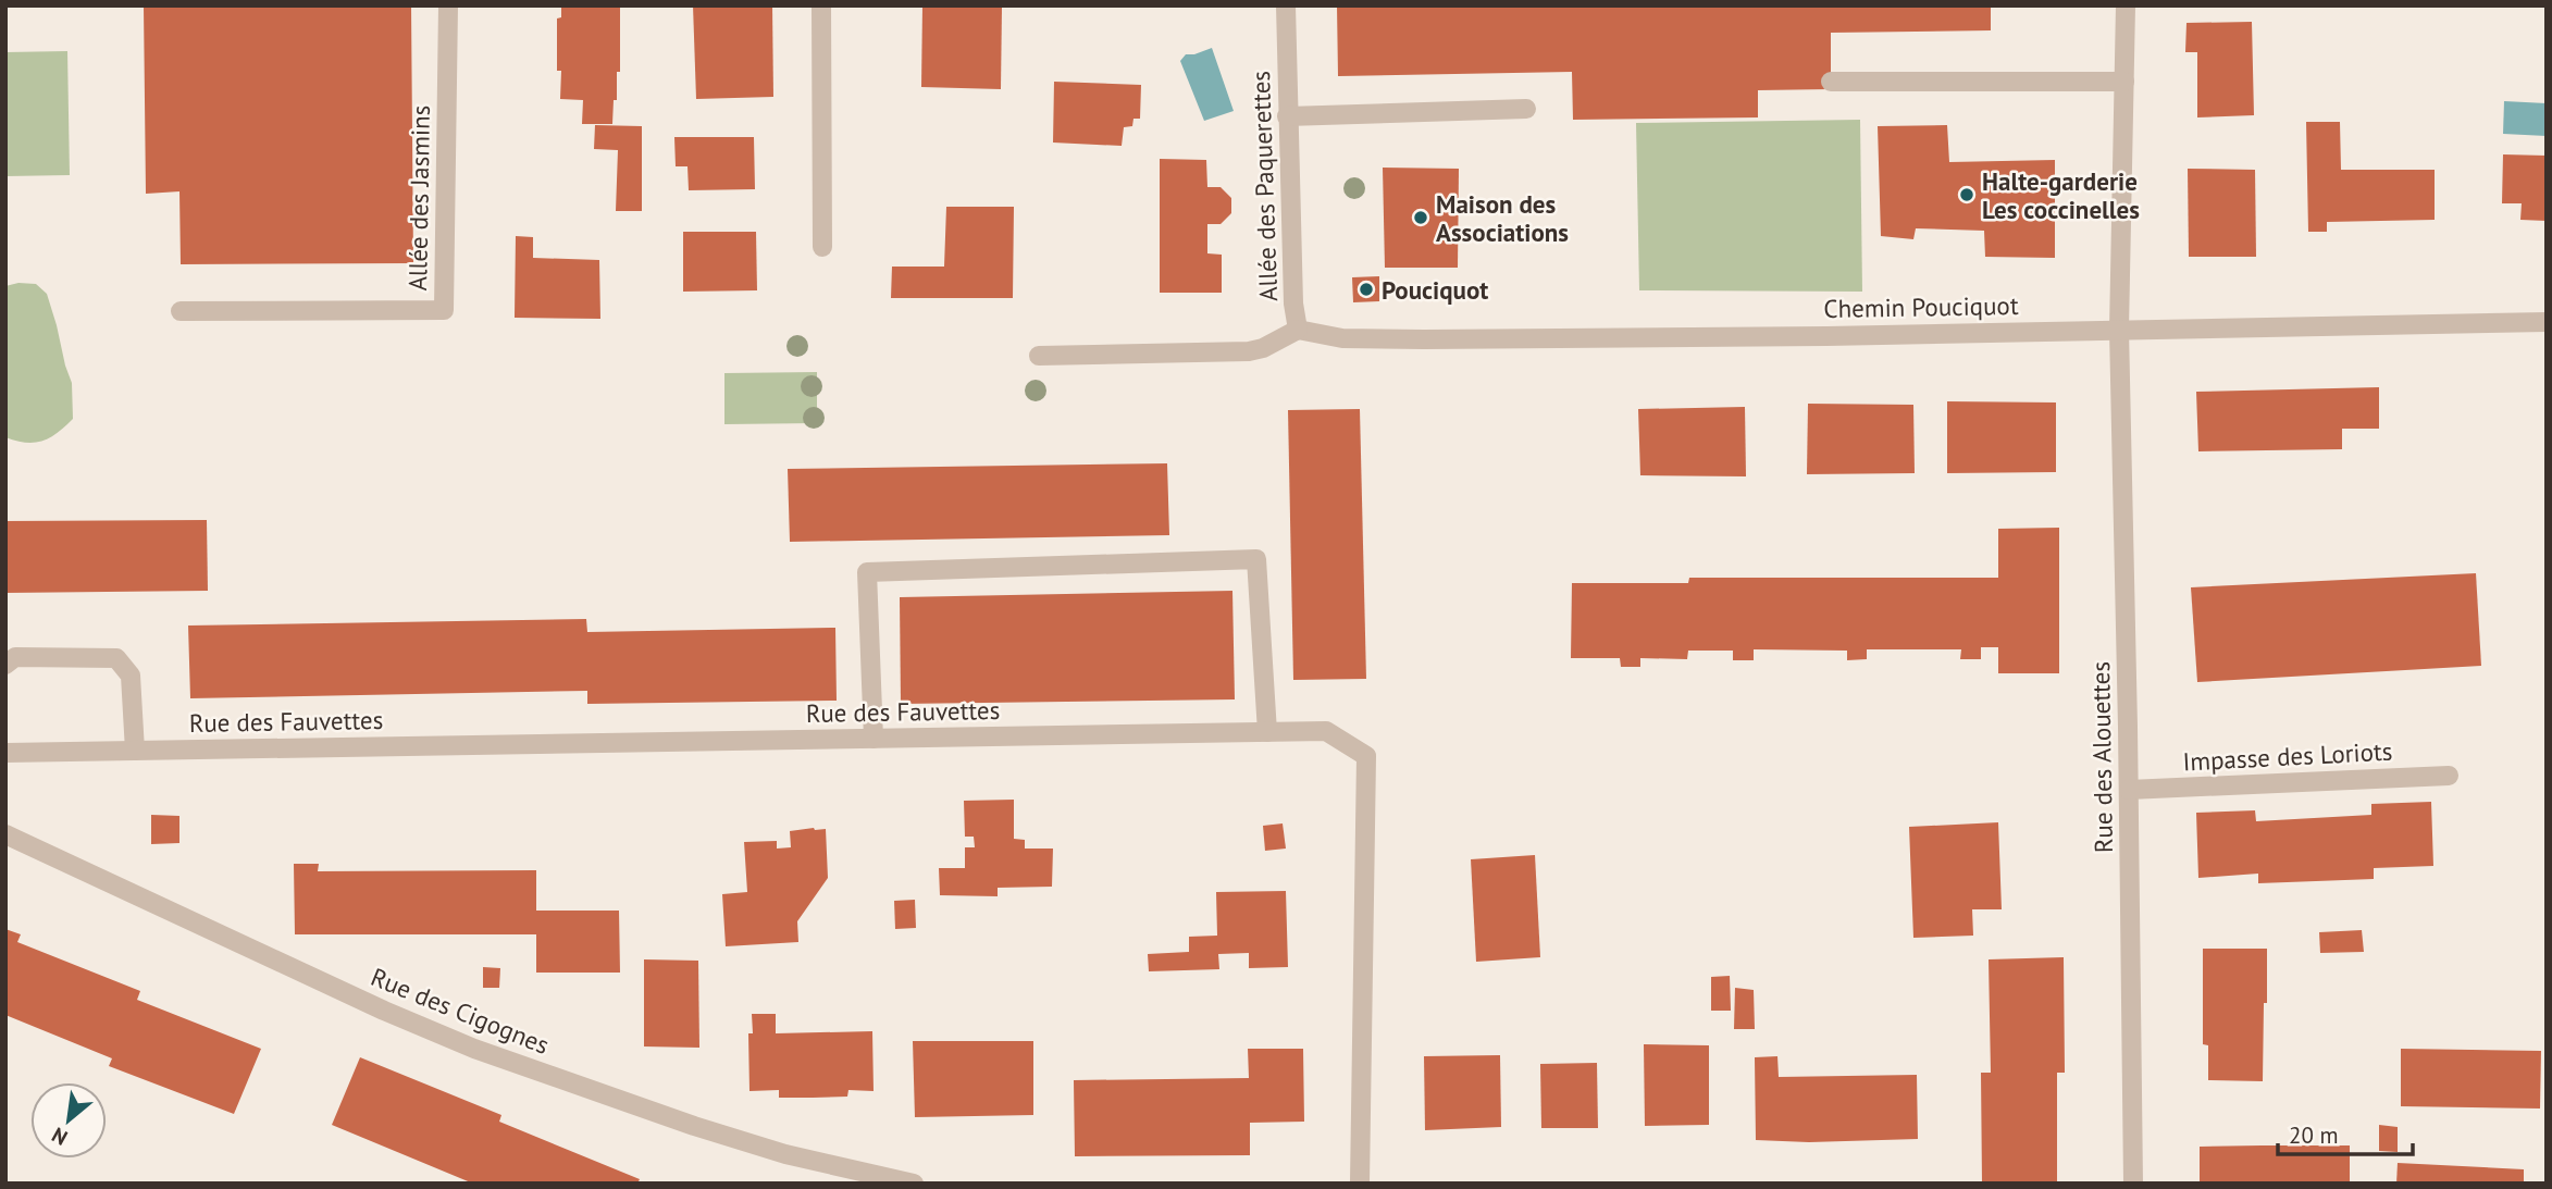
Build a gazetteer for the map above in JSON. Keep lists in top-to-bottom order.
{
  "streets": {
    "street": [
      "Allée des Paquerettes",
      "Allée des Jasmins",
      "Chemin Pouciquot",
      "Rue des Fauvettes",
      "Impasse des Loriots",
      "Rue des Alouettes",
      "Rue des Cigognes"
    ]
  },
  "crossings": [
    ["Allée des Paquerettes", "Chemin Pouciquot"],
    ["Chemin Pouciquot", "Rue des Alouettes"],
    ["Impasse des Loriots", "Rue des Alouettes"]
  ],
  "places": ["Halte-garderie Les coccinelles", "Maison des Associations", "Pouciquot"],
  "scale_bar": "20 m",
  "north": "bottom left"
}
